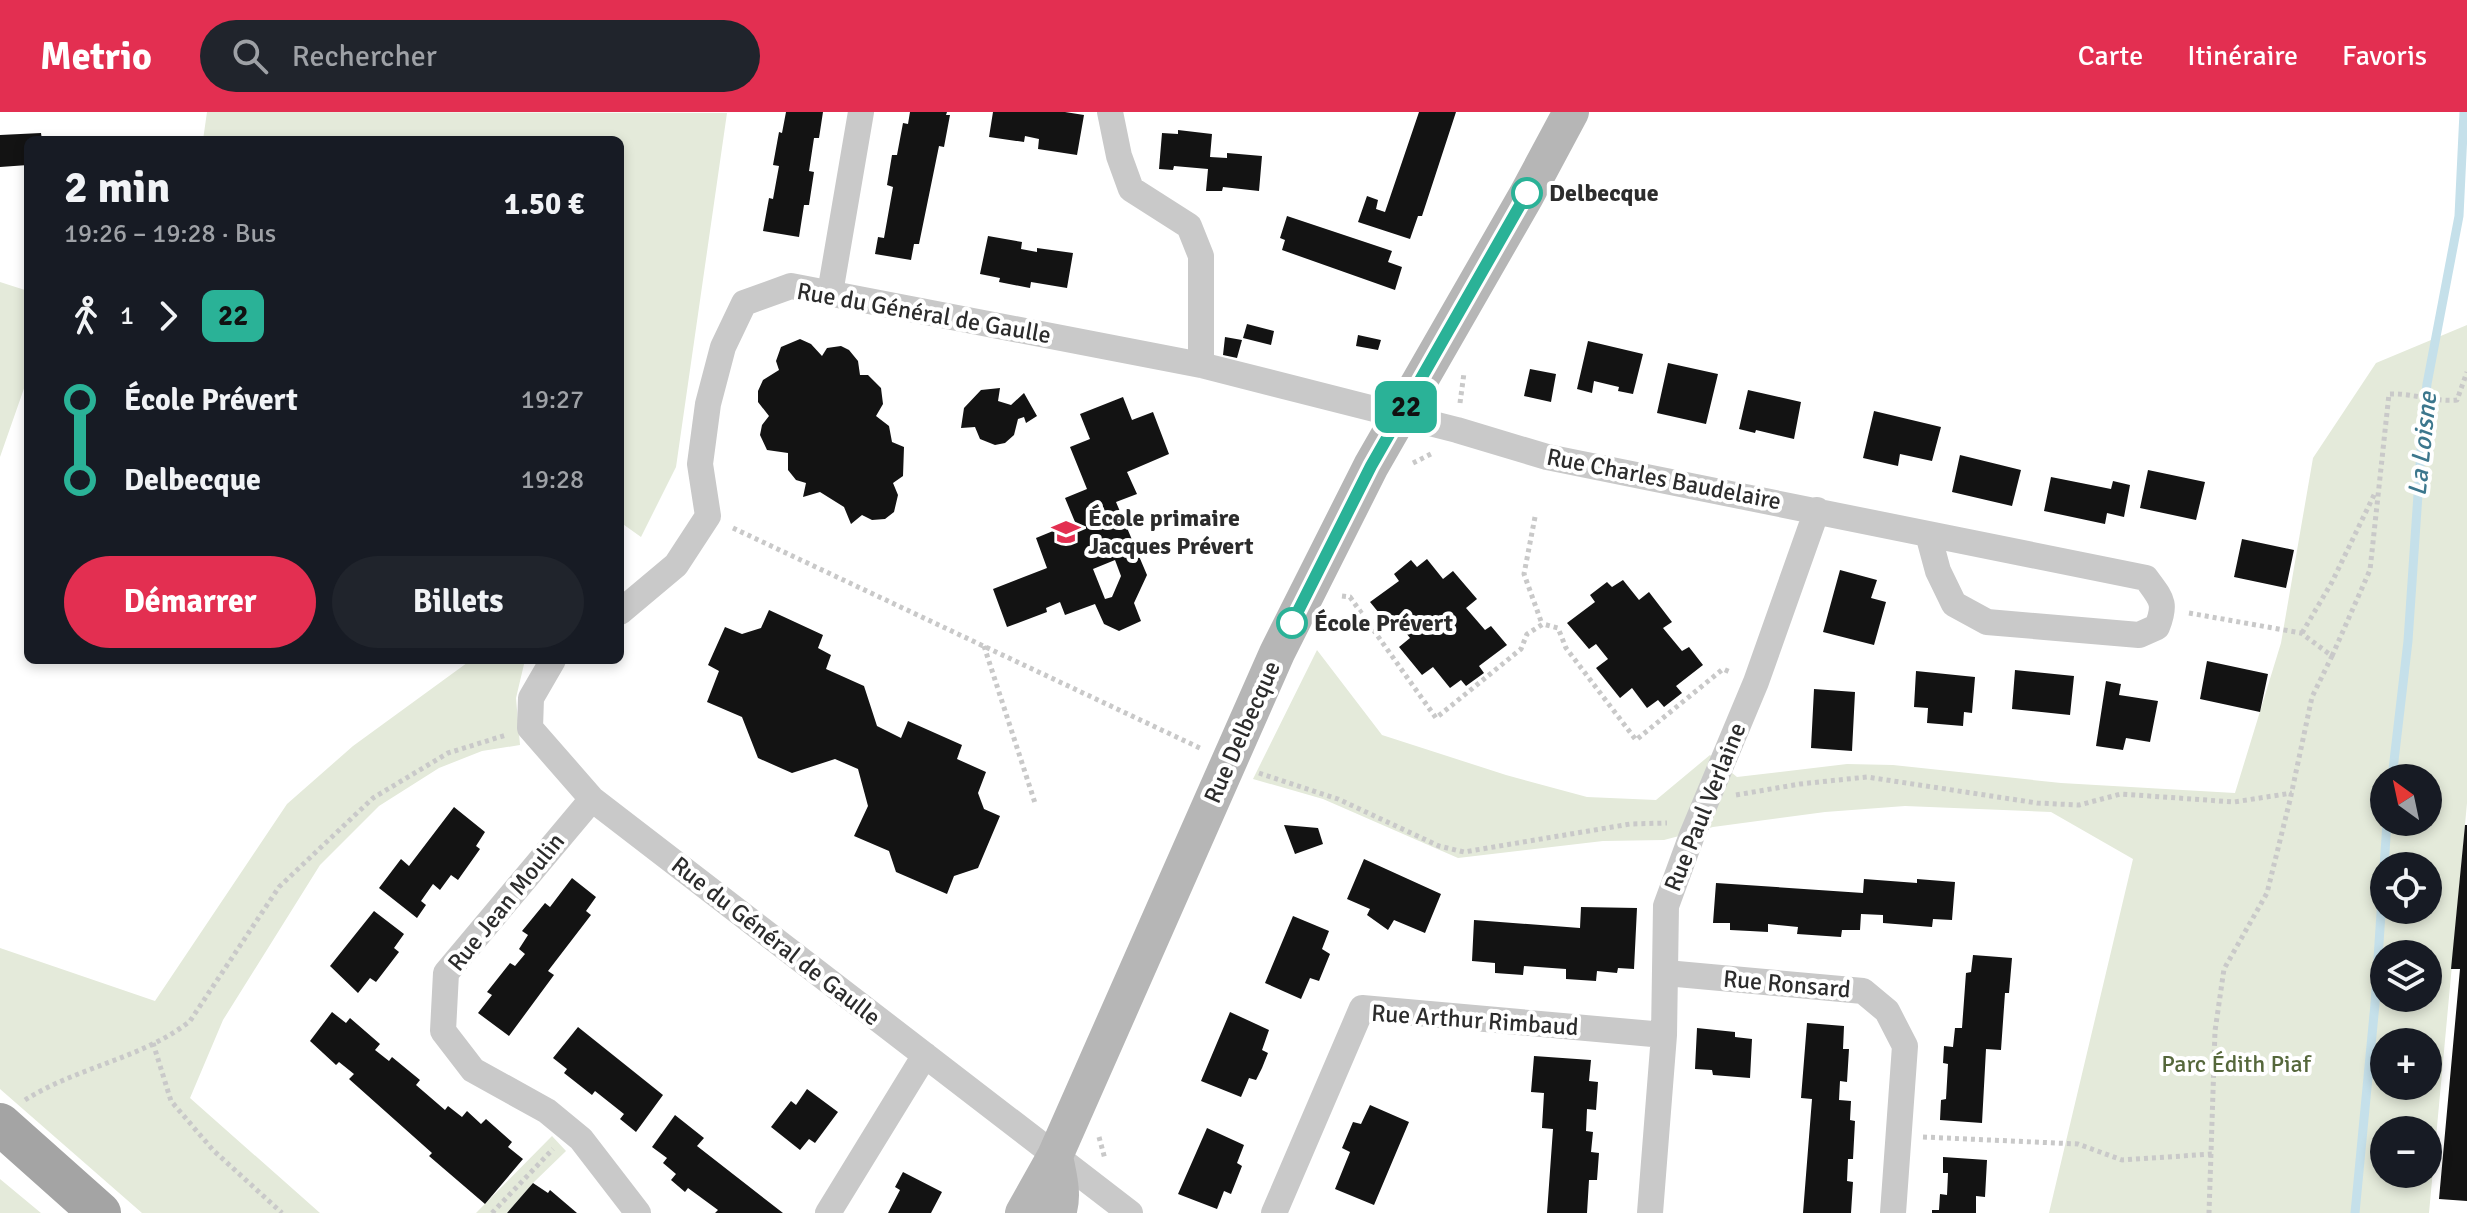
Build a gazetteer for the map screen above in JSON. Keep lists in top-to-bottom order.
{
  "streets": {
    "street": [
      "Rue du Général de Gaulle",
      "Rue Charles Baudelaire",
      "Rue Delbecque",
      "Rue Paul Verlaine",
      "Rue Jean Moulin",
      "Rue Ronsard",
      "Rue Arthur Rimbaud"
    ]
  },
  "crossings": [
    ["Rue du Général de Gaulle", "Rue Charles Baudelaire"],
    ["Rue du Général de Gaulle", "Rue Delbecque"],
    ["Rue du Général de Gaulle", "Rue Jean Moulin"],
    ["Rue Charles Baudelaire", "Rue Delbecque"],
    ["Rue Charles Baudelaire", "Rue Paul Verlaine"],
    ["Rue Paul Verlaine", "Rue Ronsard"],
    ["Rue Paul Verlaine", "Rue Arthur Rimbaud"]
  ],
  "water": ["La Loisne"],
  "parks": ["Parc Édith Piaf"],
  "places": {
    "other": ["Delbecque", "École Prévert"],
    "school or university": ["École primaire Jacques Prévert"]
  },
  "lines": ["bus line 22"],
  "north": "top left",
  "page": {
    "header": "Metrio",
    "search": "Rechercher",
    "nav": ["Carte", "Itinéraire", "Favoris"],
    "on_map": "22",
    "heading": ["2 min", "19:26 – 19:28 · Bus", "1.50 €"],
    "legs": ["1", "22"],
    "list": [
      {
        "name": "École Prévert",
        "value": "19:27"
      },
      {
        "name": "Delbecque",
        "value": "19:28"
      }
    ],
    "buttons": ["Démarrer", "Billets"],
    "map_buttons": ["+", "−"]
  }
}
